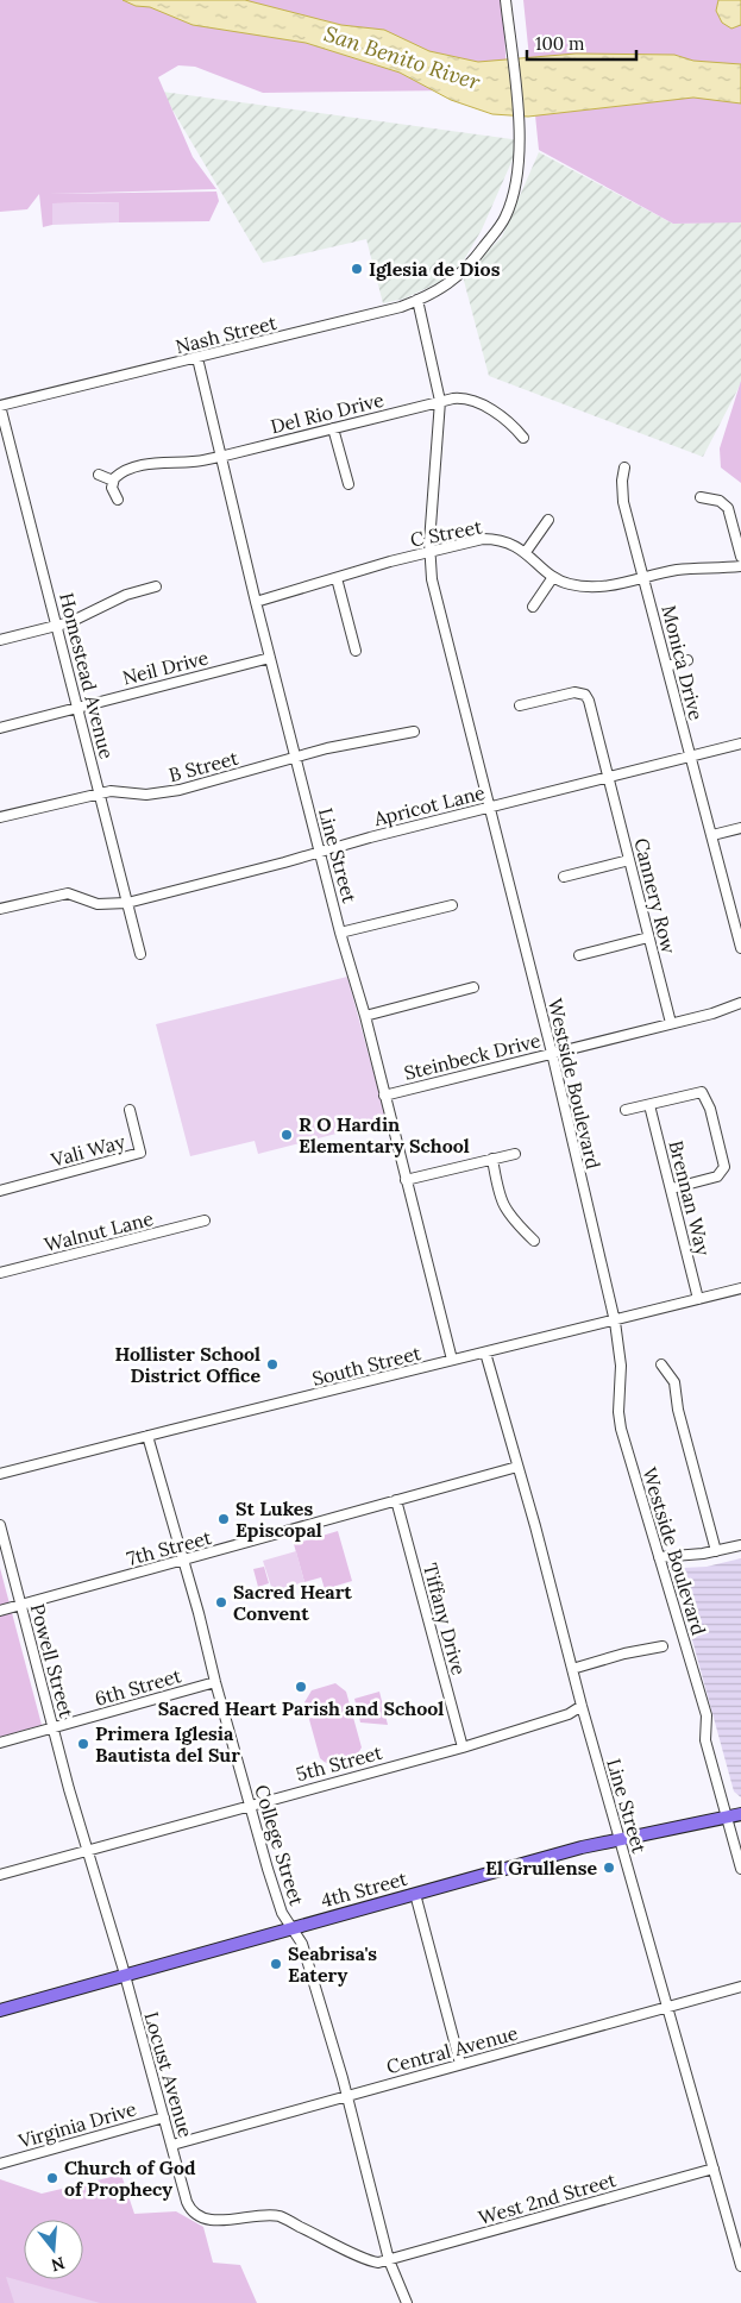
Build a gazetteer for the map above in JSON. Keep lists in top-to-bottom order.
{
  "streets": {
    "main road": ["4th Street"],
    "street": [
      "Nash Street",
      "Del Rio Drive",
      "C Street",
      "Monica Drive",
      "Neil Drive",
      "Homestead Avenue",
      "B Street",
      "Apricot Lane",
      "Line Street",
      "Cannery Row",
      "Steinbeck Drive",
      "Westside Boulevard",
      "Vali Way",
      "Brennan Way",
      "Walnut Lane",
      "South Street",
      "7th Street",
      "Tiffany Drive",
      "Powell Street",
      "6th Street",
      "5th Street",
      "College Street",
      "Central Avenue",
      "Locust Avenue",
      "Virginia Drive",
      "West 2nd Street"
    ]
  },
  "crossings": [
    ["Nash Street", "Homestead Avenue"],
    ["Nash Street", "Line Street"],
    ["Nash Street", "Westside Boulevard"],
    ["Del Rio Drive", "Line Street"],
    ["Del Rio Drive", "Westside Boulevard"],
    ["C Street", "Monica Drive"],
    ["C Street", "Line Street"],
    ["C Street", "Westside Boulevard"],
    ["Monica Drive", "Apricot Lane"],
    ["Neil Drive", "Homestead Avenue"],
    ["Neil Drive", "Line Street"],
    ["Homestead Avenue", "B Street"],
    ["Homestead Avenue", "Apricot Lane"],
    ["B Street", "Line Street"],
    ["Apricot Lane", "Line Street"],
    ["Apricot Lane", "Cannery Row"],
    ["Apricot Lane", "Westside Boulevard"],
    ["Line Street", "Steinbeck Drive"],
    ["Line Street", "South Street"],
    ["Line Street", "7th Street"],
    ["Line Street", "5th Street"],
    ["Line Street", "4th Street"],
    ["Line Street", "Central Avenue"],
    ["Line Street", "West 2nd Street"],
    ["Cannery Row", "Steinbeck Drive"],
    ["Steinbeck Drive", "Westside Boulevard"],
    ["Westside Boulevard", "South Street"],
    ["Westside Boulevard", "4th Street"],
    ["Brennan Way", "South Street"],
    ["South Street", "College Street"],
    ["7th Street", "Tiffany Drive"],
    ["7th Street", "Powell Street"],
    ["7th Street", "College Street"],
    ["Tiffany Drive", "5th Street"],
    ["Powell Street", "6th Street"],
    ["Powell Street", "5th Street"],
    ["Powell Street", "4th Street"],
    ["Powell Street", "Locust Avenue"],
    ["6th Street", "College Street"],
    ["5th Street", "College Street"],
    ["College Street", "4th Street"],
    ["College Street", "Central Avenue"],
    ["College Street", "Locust Avenue"],
    ["College Street", "West 2nd Street"],
    ["4th Street", "Locust Avenue"],
    ["Central Avenue", "Locust Avenue"],
    ["Locust Avenue", "Virginia Drive"],
    ["Locust Avenue", "West 2nd Street"]
  ],
  "water": ["San Benito River"],
  "places": [
    "Iglesia de Dios",
    "R O Hardin Elementary School",
    "Hollister School District Office",
    "St Lukes Episcopal",
    "Sacred Heart Convent",
    "Sacred Heart Parish and School",
    "Primera Iglesia Bautista del Sur",
    "El Grullense",
    "Seabrisa's Eatery",
    "Church of God of Prophecy"
  ],
  "scale_bar": "100 m",
  "north": "bottom"
}
